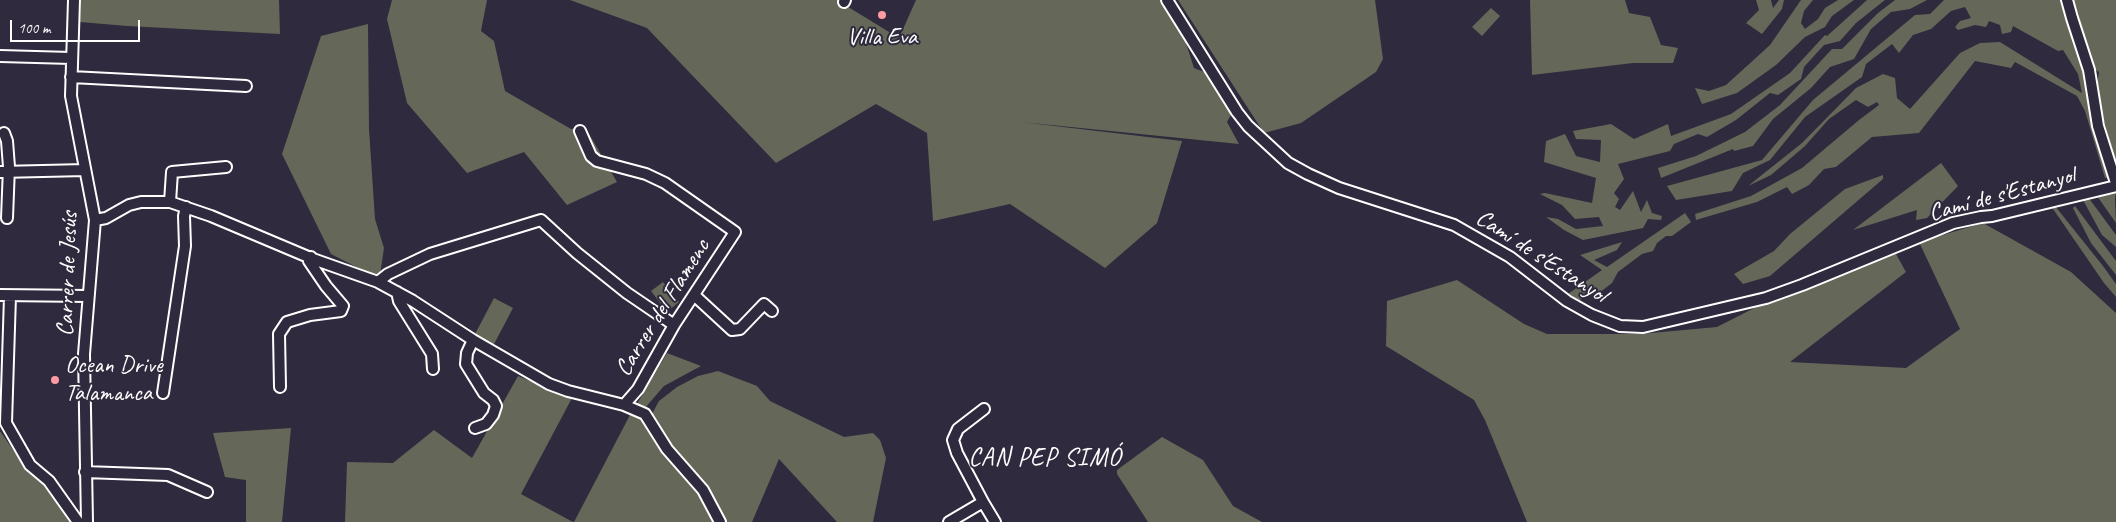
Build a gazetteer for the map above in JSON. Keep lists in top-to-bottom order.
{
  "streets": {
    "street": ["Camí de s'Estanyol", "Carrer de Jesús", "Carrer del Flamenc"]
  },
  "districts": ["CAN PEP SIMÓ"],
  "places": ["Villa Eva", "Ocean Drive Talamanca"],
  "scale_bar": "100 m"
}
